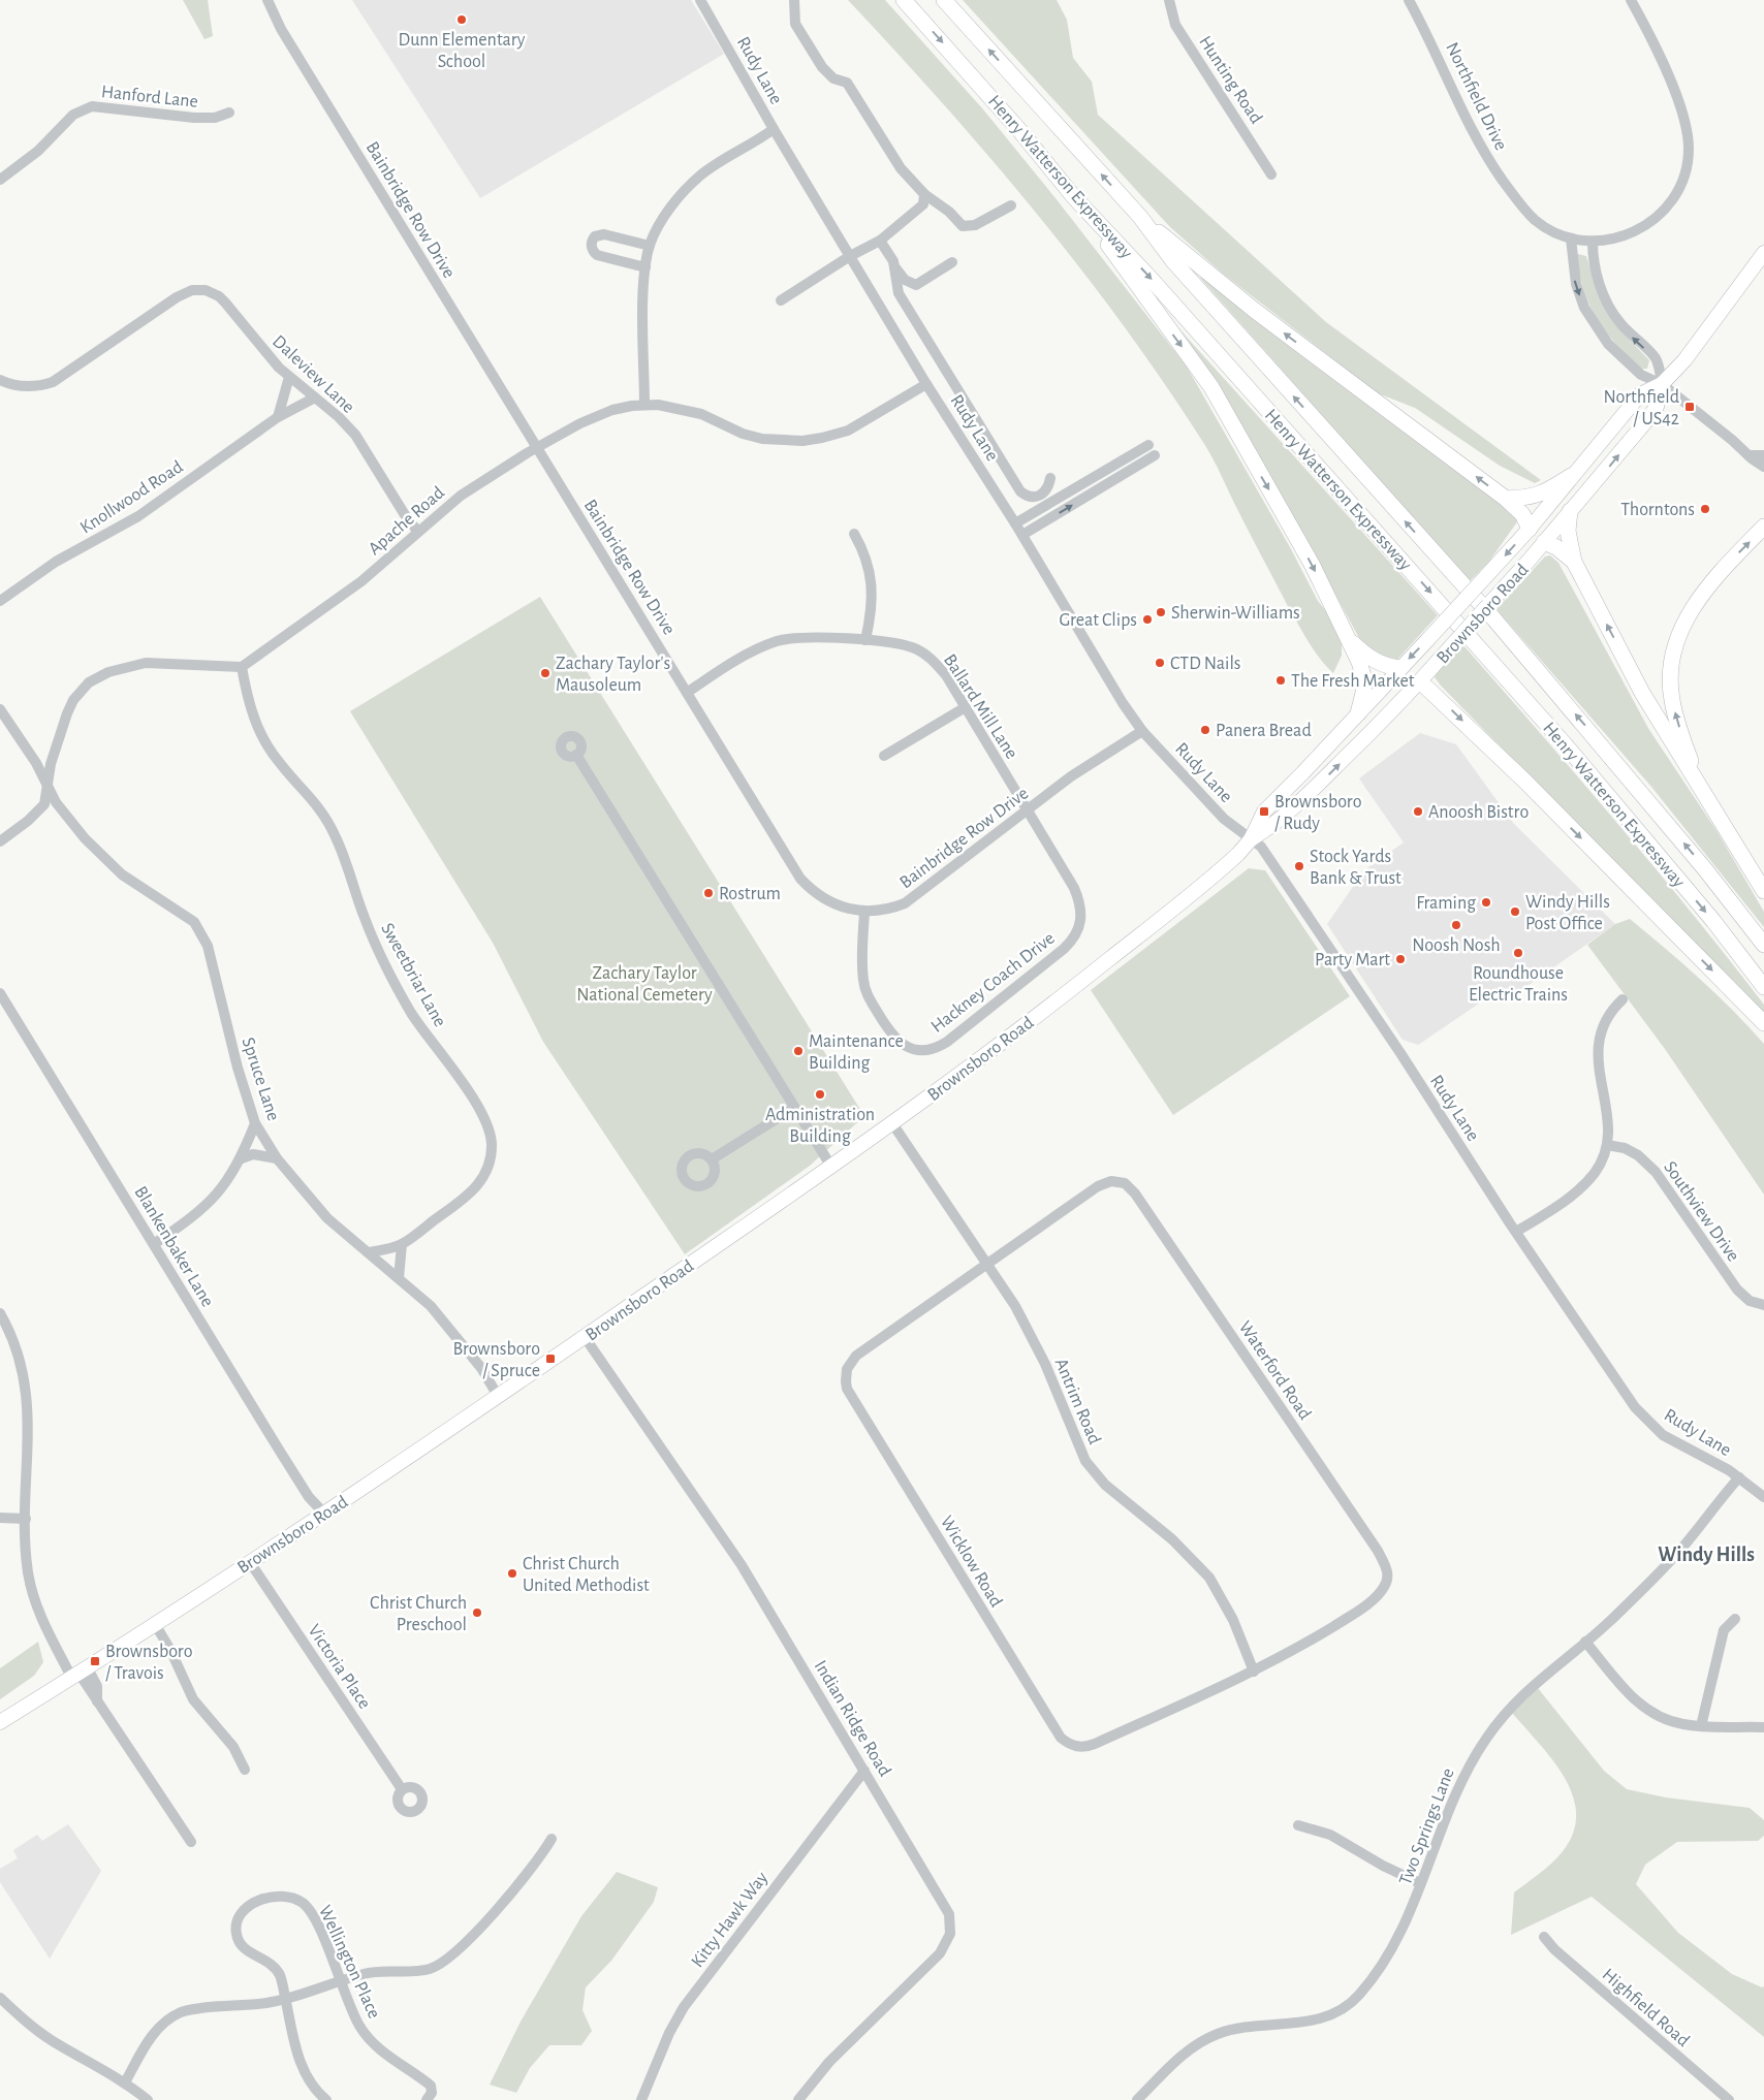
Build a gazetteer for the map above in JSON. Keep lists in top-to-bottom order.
{
  "streets": {
    "highway": ["Henry Watterson Expressway"],
    "main road": ["Brownsboro Road"],
    "street": [
      "Rudy Lane",
      "Hunting Road",
      "Hanford Lane",
      "Northfield Drive",
      "Bainbridge Row Drive",
      "Daleview Lane",
      "Knollwood Road",
      "Apache Road",
      "Ballard Mill Lane",
      "Sweetbriar Lane",
      "Hackney Coach Drive",
      "Spruce Lane",
      "Southview Drive",
      "Blankenbaker Lane",
      "Waterford Road",
      "Antrim Road",
      "Wicklow Road",
      "Victoria Place",
      "Indian Ridge Road",
      "Two Springs Lane",
      "Kitty Hawk Way",
      "Wellington Place",
      "Highfield Road"
    ]
  },
  "crossings": [
    ["Rudy Lane", "Bainbridge Row Drive"],
    ["Rudy Lane", "Apache Road"],
    ["Rudy Lane", "Brownsboro Road"],
    ["Rudy Lane", "Two Springs Lane"],
    ["Bainbridge Row Drive", "Apache Road"],
    ["Bainbridge Row Drive", "Ballard Mill Lane"],
    ["Bainbridge Row Drive", "Hackney Coach Drive"],
    ["Daleview Lane", "Knollwood Road"],
    ["Daleview Lane", "Apache Road"],
    ["Apache Road", "Sweetbriar Lane"],
    ["Brownsboro Road", "Spruce Lane"],
    ["Brownsboro Road", "Blankenbaker Lane"],
    ["Brownsboro Road", "Antrim Road"],
    ["Brownsboro Road", "Victoria Place"],
    ["Brownsboro Road", "Indian Ridge Road"],
    ["Ballard Mill Lane", "Hackney Coach Drive"],
    ["Sweetbriar Lane", "Spruce Lane"],
    ["Waterford Road", "Antrim Road"],
    ["Waterford Road", "Wicklow Road"],
    ["Antrim Road", "Wicklow Road"],
    ["Indian Ridge Road", "Kitty Hawk Way"]
  ],
  "districts": ["Windy Hills"],
  "parks": ["Zachary Taylor National Cemetery"],
  "places": {
    "other": [
      "Dunn Elementary School",
      "Thorntons",
      "Sherwin-Williams",
      "Great Clips",
      "CTD Nails",
      "Zachary Taylor's Mausoleum",
      "The Fresh Market",
      "Panera Bread",
      "Anoosh Bistro",
      "Stock Yards Bank & Trust",
      "Rostrum",
      "Framing",
      "Windy Hills Post Office",
      "Noosh Nosh",
      "Roundhouse Electric Trains",
      "Party Mart",
      "Maintenance Building",
      "Administration Building",
      "Christ Church United Methodist",
      "Christ Church Preschool"
    ],
    "transit": [
      "Northfield / US42",
      "Brownsboro / Rudy",
      "Brownsboro / Spruce",
      "Brownsboro / Travois"
    ]
  }
}
